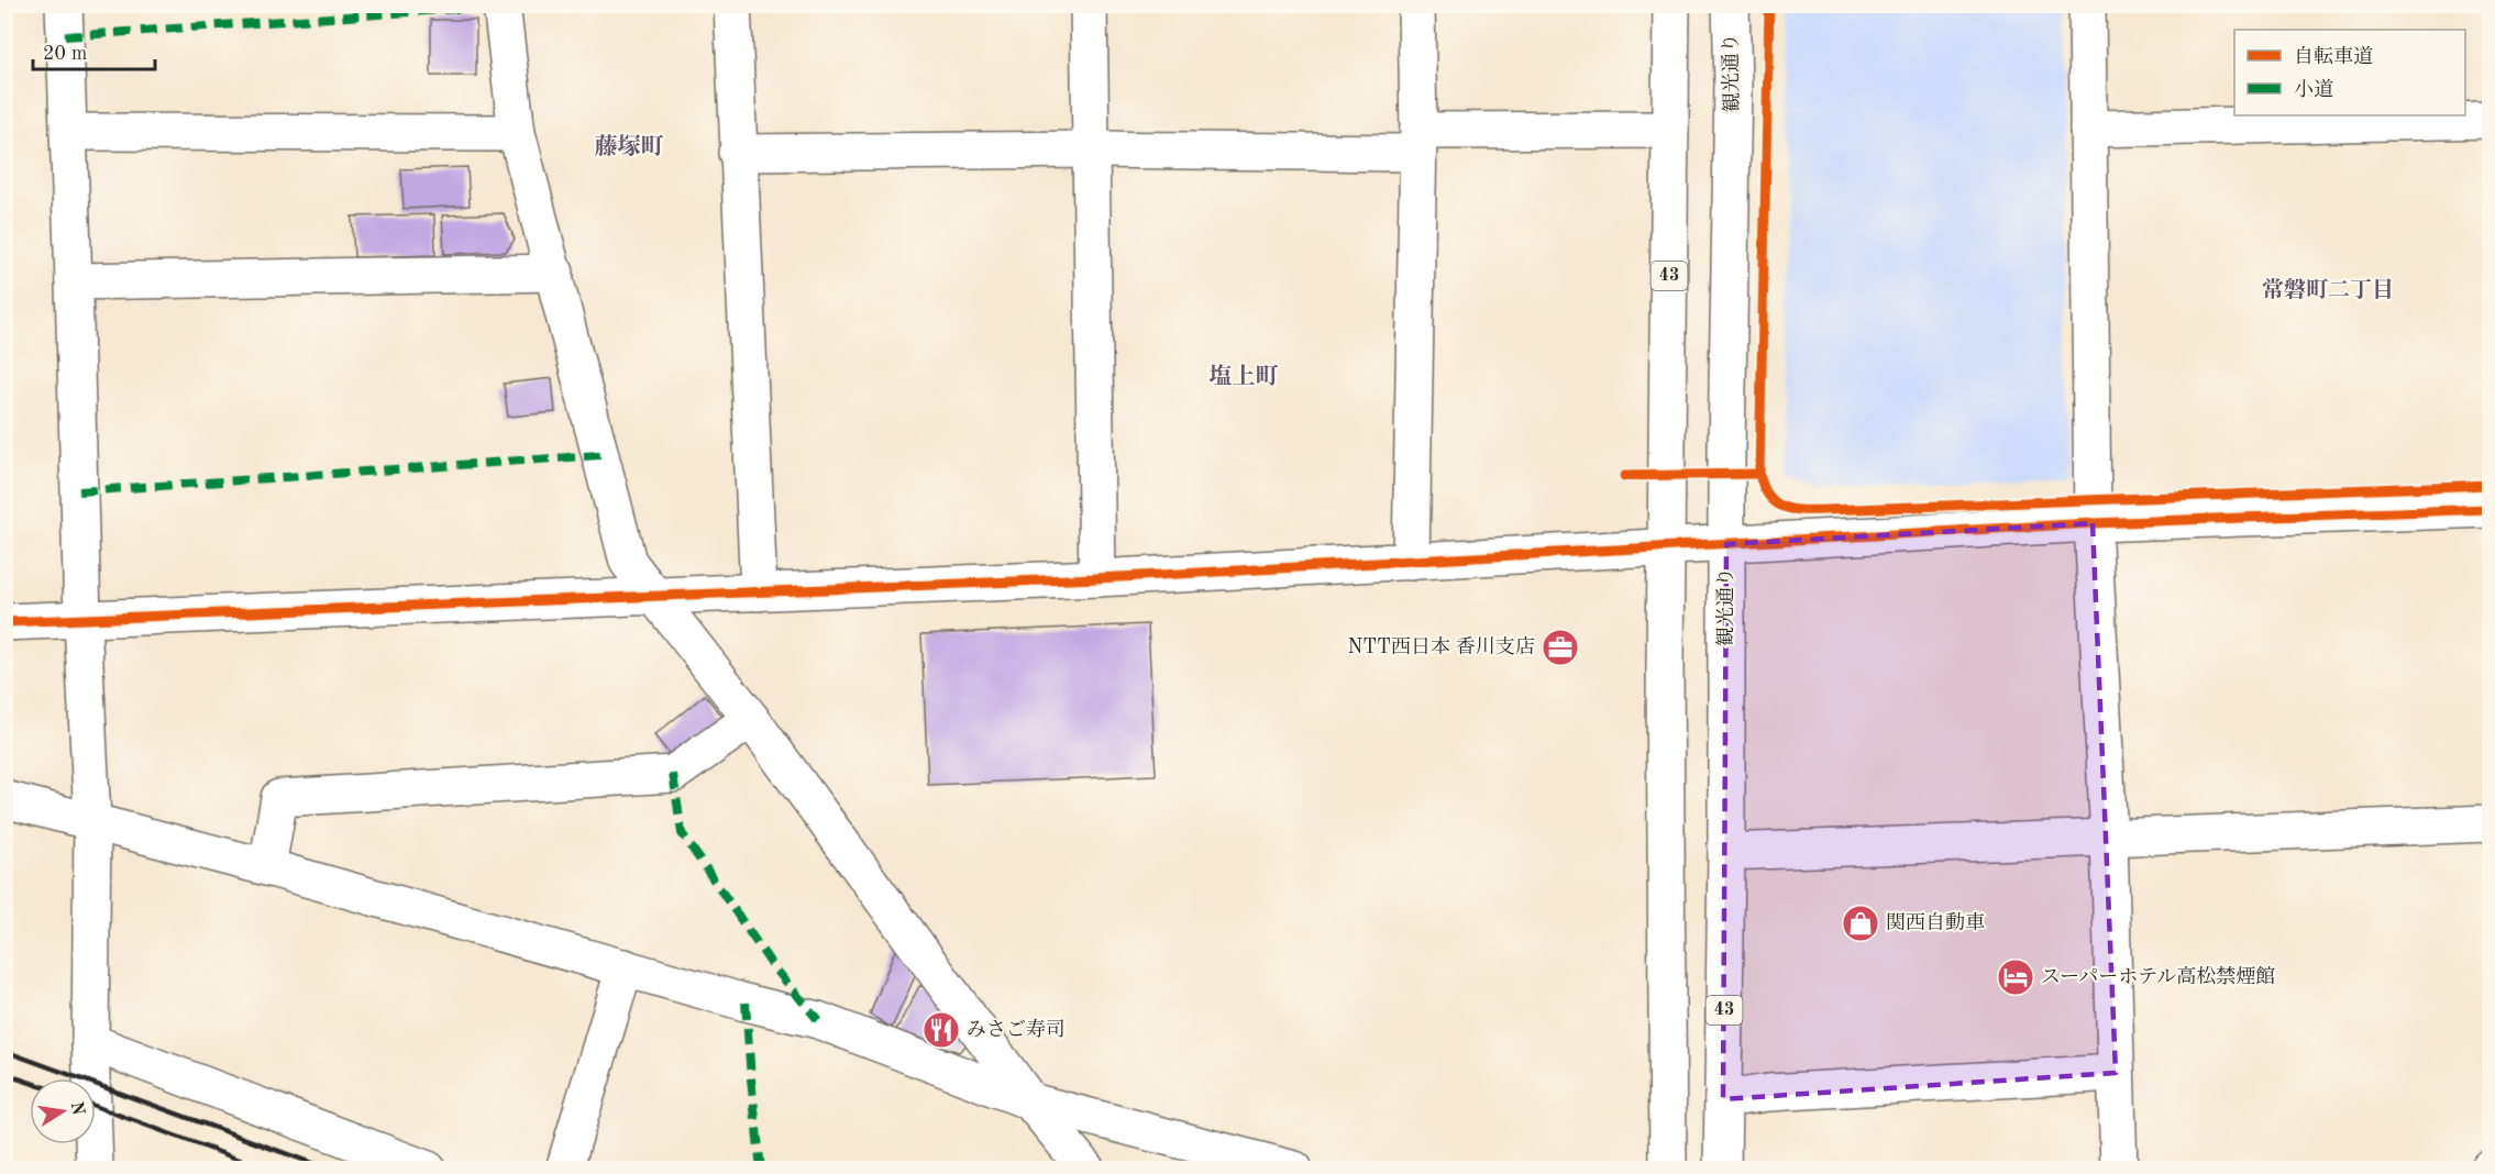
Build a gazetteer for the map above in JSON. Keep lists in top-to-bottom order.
{
  "streets": {
    "street": ["観光通り", "43"]
  },
  "districts": ["藤塚町", "常磐町二丁目", "塩上町"],
  "places": {
    "office": ["NTT西日本 香川支店"],
    "shop": ["関西自動車"],
    "hotel": ["スーパーホテル高松禁煙館"],
    "restaurant": ["みさご寿司"]
  },
  "legend": ["自転車道", "小道"],
  "scale_bar": "20 m",
  "north": "right"
}
